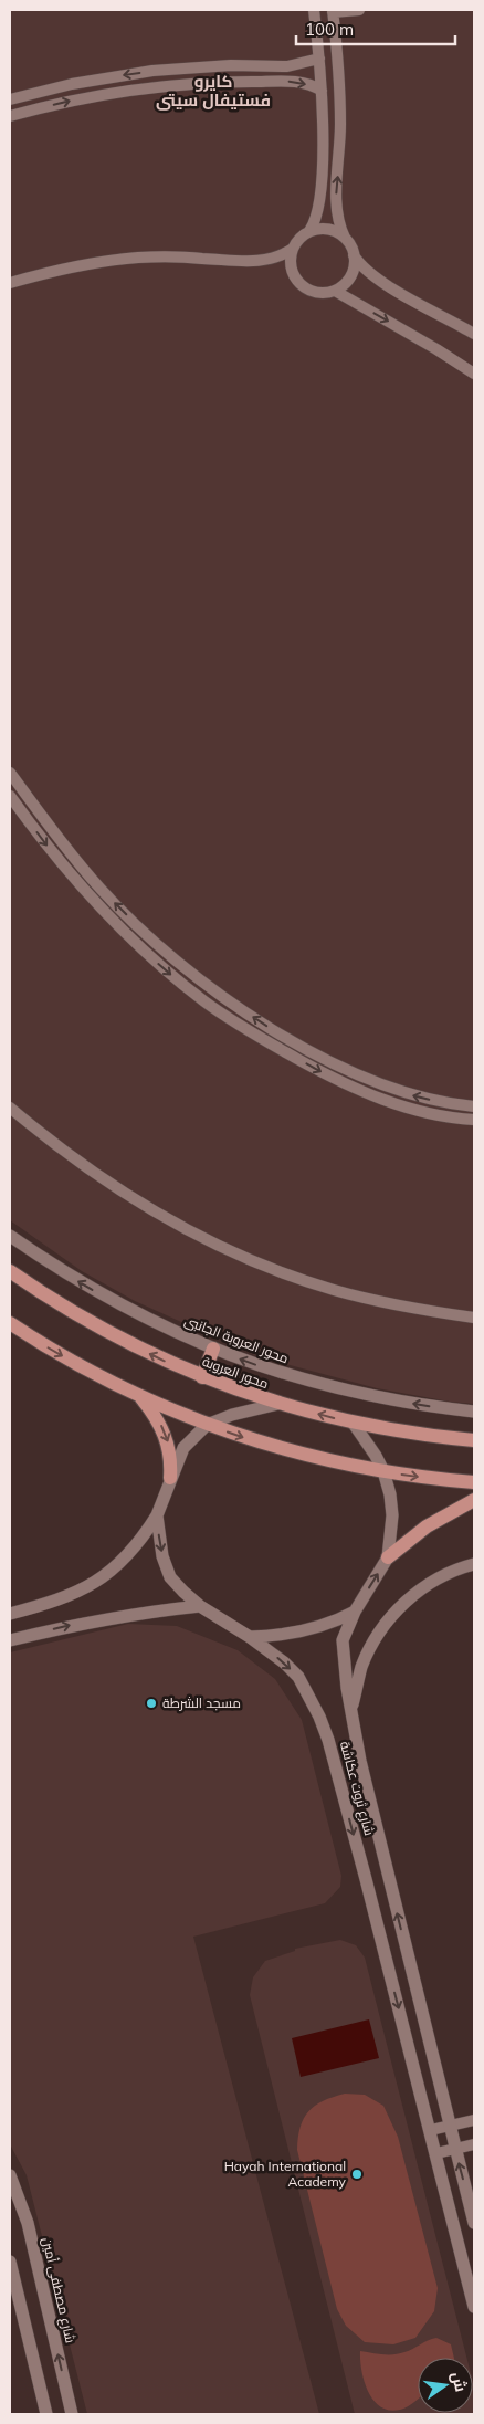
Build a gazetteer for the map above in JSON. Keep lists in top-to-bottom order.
{
  "streets": {
    "main road": ["محور العروبة"],
    "street": ["محور العروبة الجانبى", "شارع ثروت عكاشة", "شارع مصطفى أمين"]
  },
  "crossings": [
    ["محور العروبة", "شارع ثروت عكاشة"]
  ],
  "districts": ["كايرو فستيفال سيتى"],
  "places": ["مسجد الشرطة", "Hayah International Academy"],
  "scale_bar": "100 m",
  "north": "right"
}
